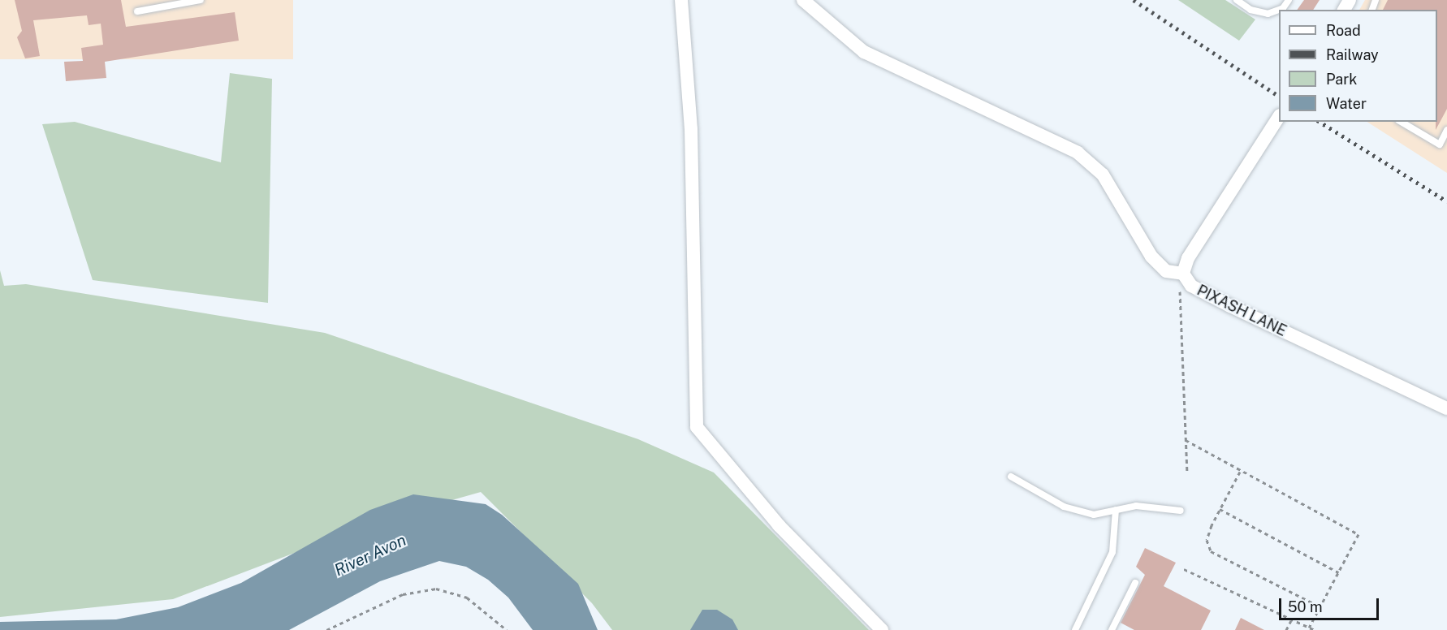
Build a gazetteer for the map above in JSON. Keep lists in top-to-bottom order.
{
  "streets": {
    "street": ["PIXASH LANE"]
  },
  "water": ["River Avon"],
  "legend": [
    "Road",
    "Railway",
    "Park",
    "Water"
  ],
  "scale_bar": "50 m"
}
